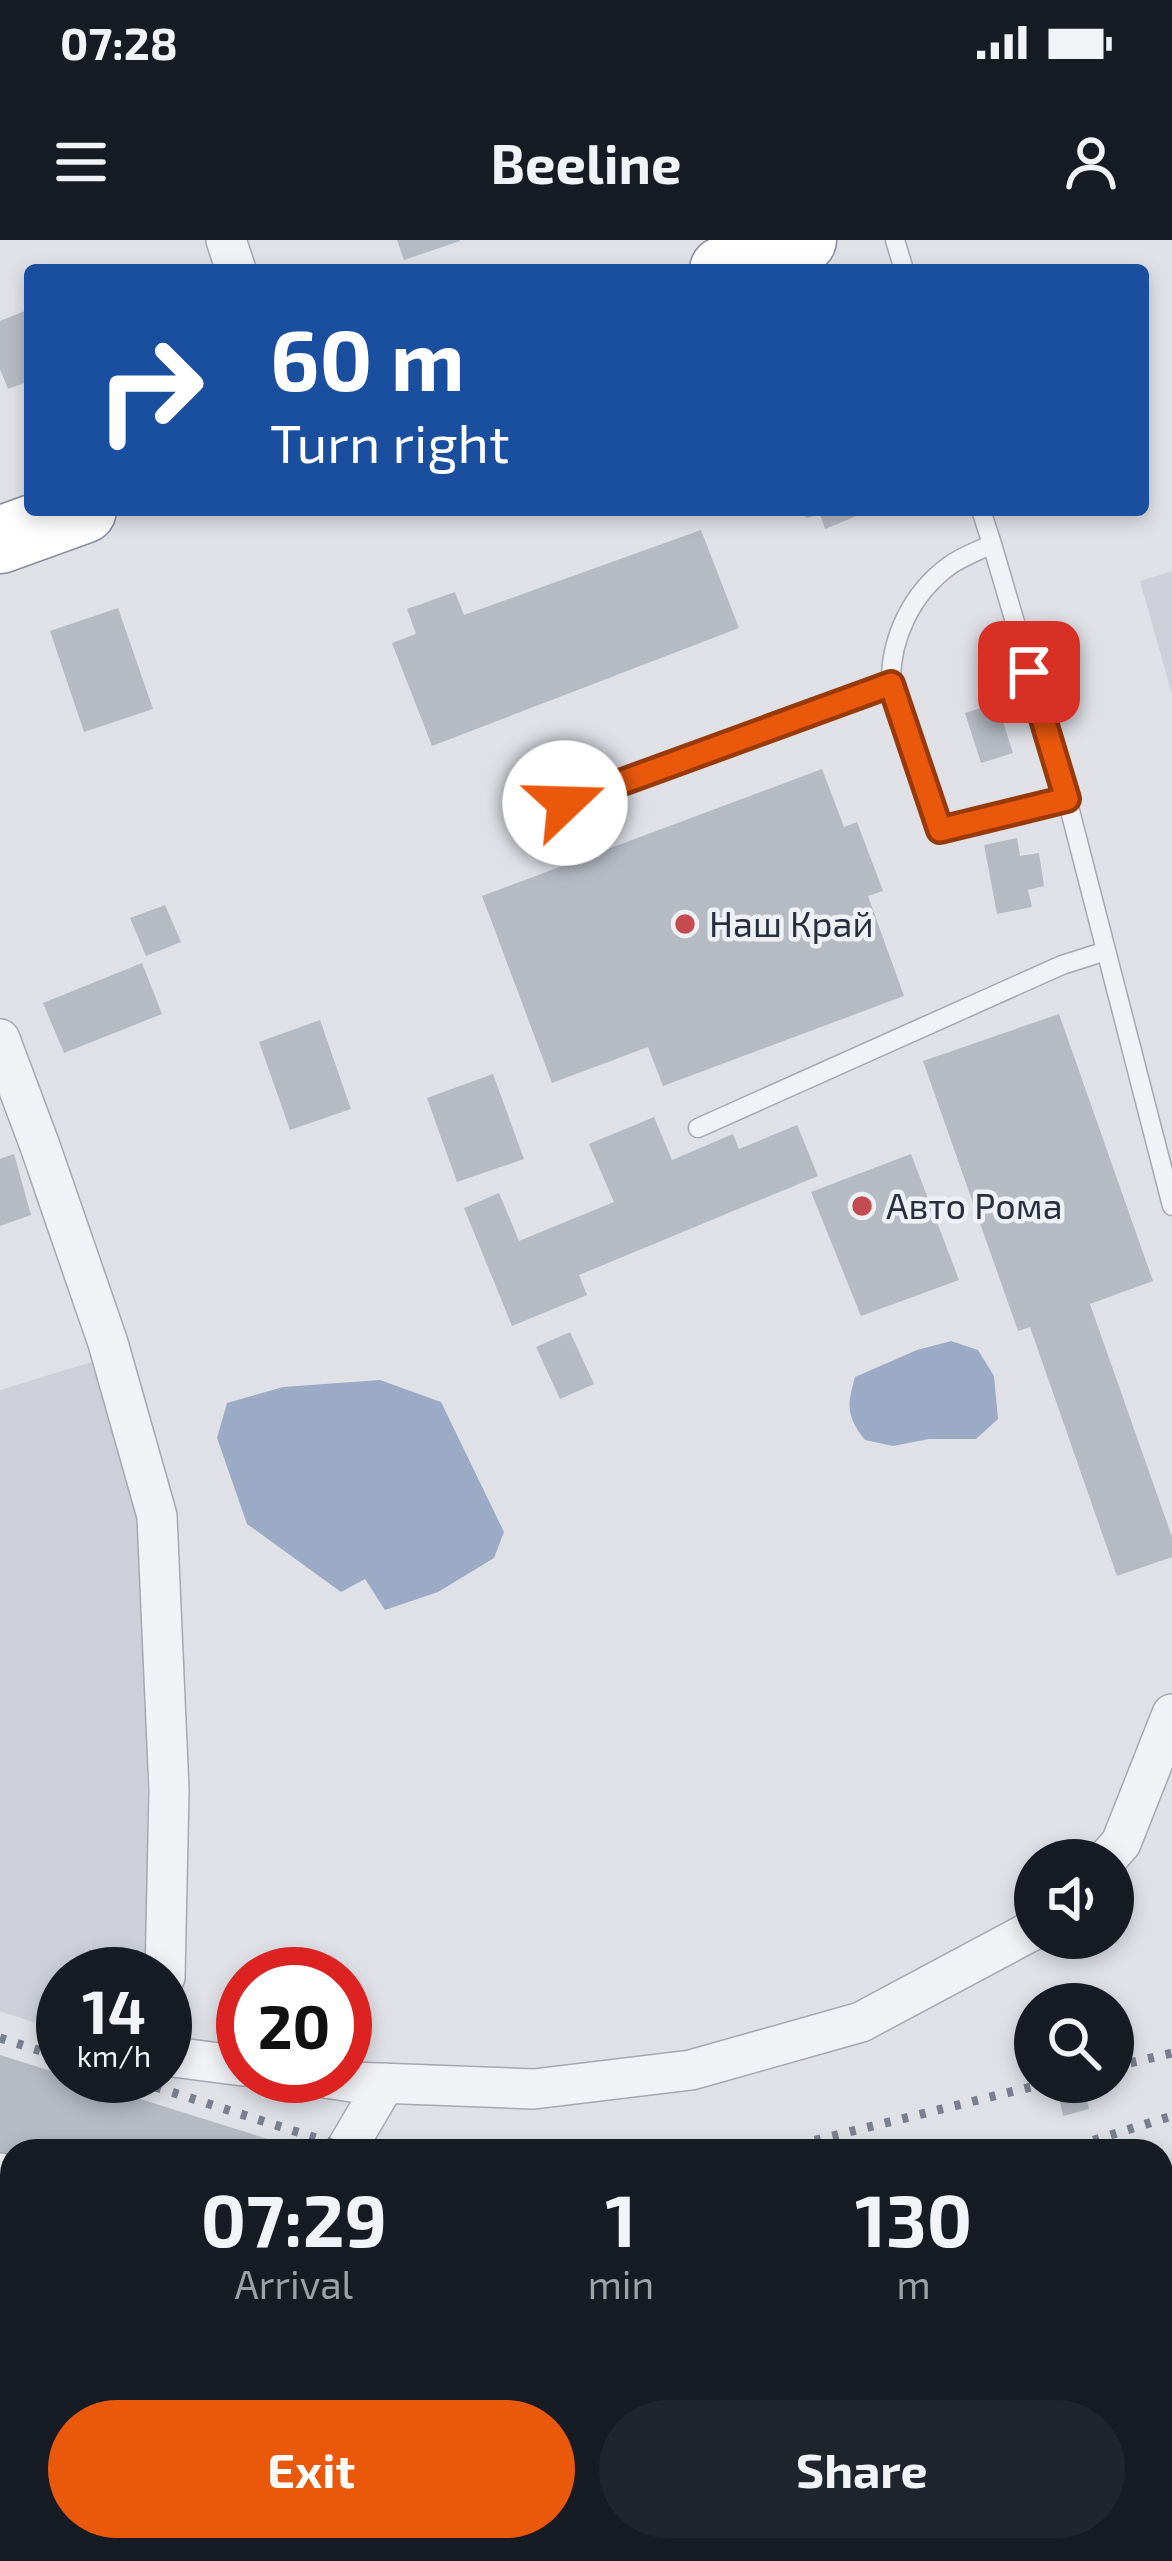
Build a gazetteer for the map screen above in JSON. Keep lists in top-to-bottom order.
{
  "places": ["Наш Край", "Авто Рома"],
  "page": {
    "status": "07:28",
    "header": "Beeline",
    "turn": ["60 m", "Turn right"],
    "speed": "14 km/h",
    "limit": "20",
    "eta": [
      "07:29",
      "Arrival",
      "1",
      "min",
      "130",
      "m"
    ],
    "buttons": ["Exit", "Share"]
  }
}
